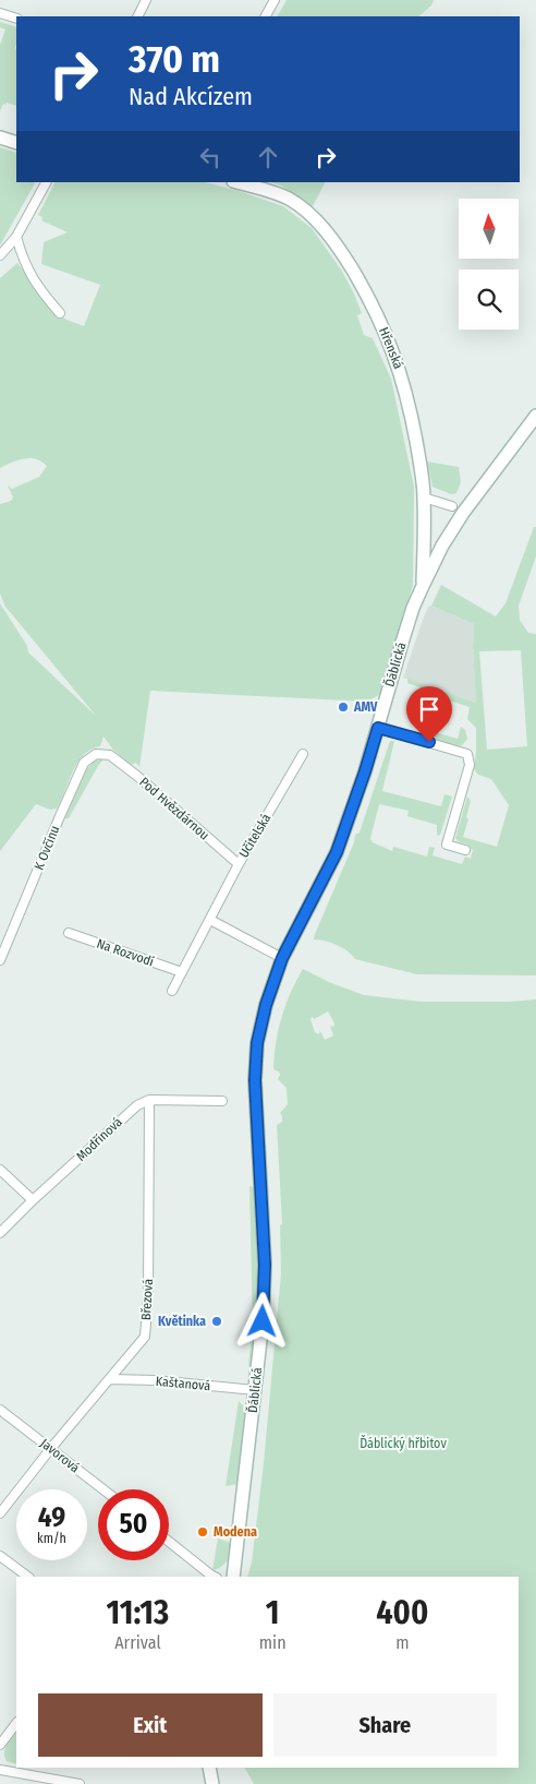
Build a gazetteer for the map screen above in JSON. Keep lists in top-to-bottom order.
{
  "streets": {
    "main road": ["Hřenská", "Ďáblická"],
    "street": [
      "Pod Hvězdárnou",
      "Učitelská",
      "K Ovčínu",
      "Na Rozvodí",
      "Modřínová",
      "Březová",
      "Kaštanová",
      "Javorová"
    ]
  },
  "crossings": [
    ["Hřenská", "Ďáblická"],
    ["Ďáblická", "Kaštanová"],
    ["Pod Hvězdárnou", "Učitelská"],
    ["Pod Hvězdárnou", "K Ovčínu"],
    ["Učitelská", "Na Rozvodí"],
    ["Modřínová", "Březová"],
    ["Březová", "Kaštanová"],
    ["Březová", "Javorová"]
  ],
  "parks": ["Ďáblický hřbitov"],
  "places": ["AMV", "Květinka", "Modena"],
  "north": "top",
  "page": {
    "turn": ["370 m", "Nad Akcízem"],
    "speed": "49 km/h",
    "limit": "50",
    "eta": [
      "11:13",
      "Arrival",
      "1",
      "min",
      "400",
      "m"
    ],
    "buttons": ["Exit", "Share"]
  }
}
